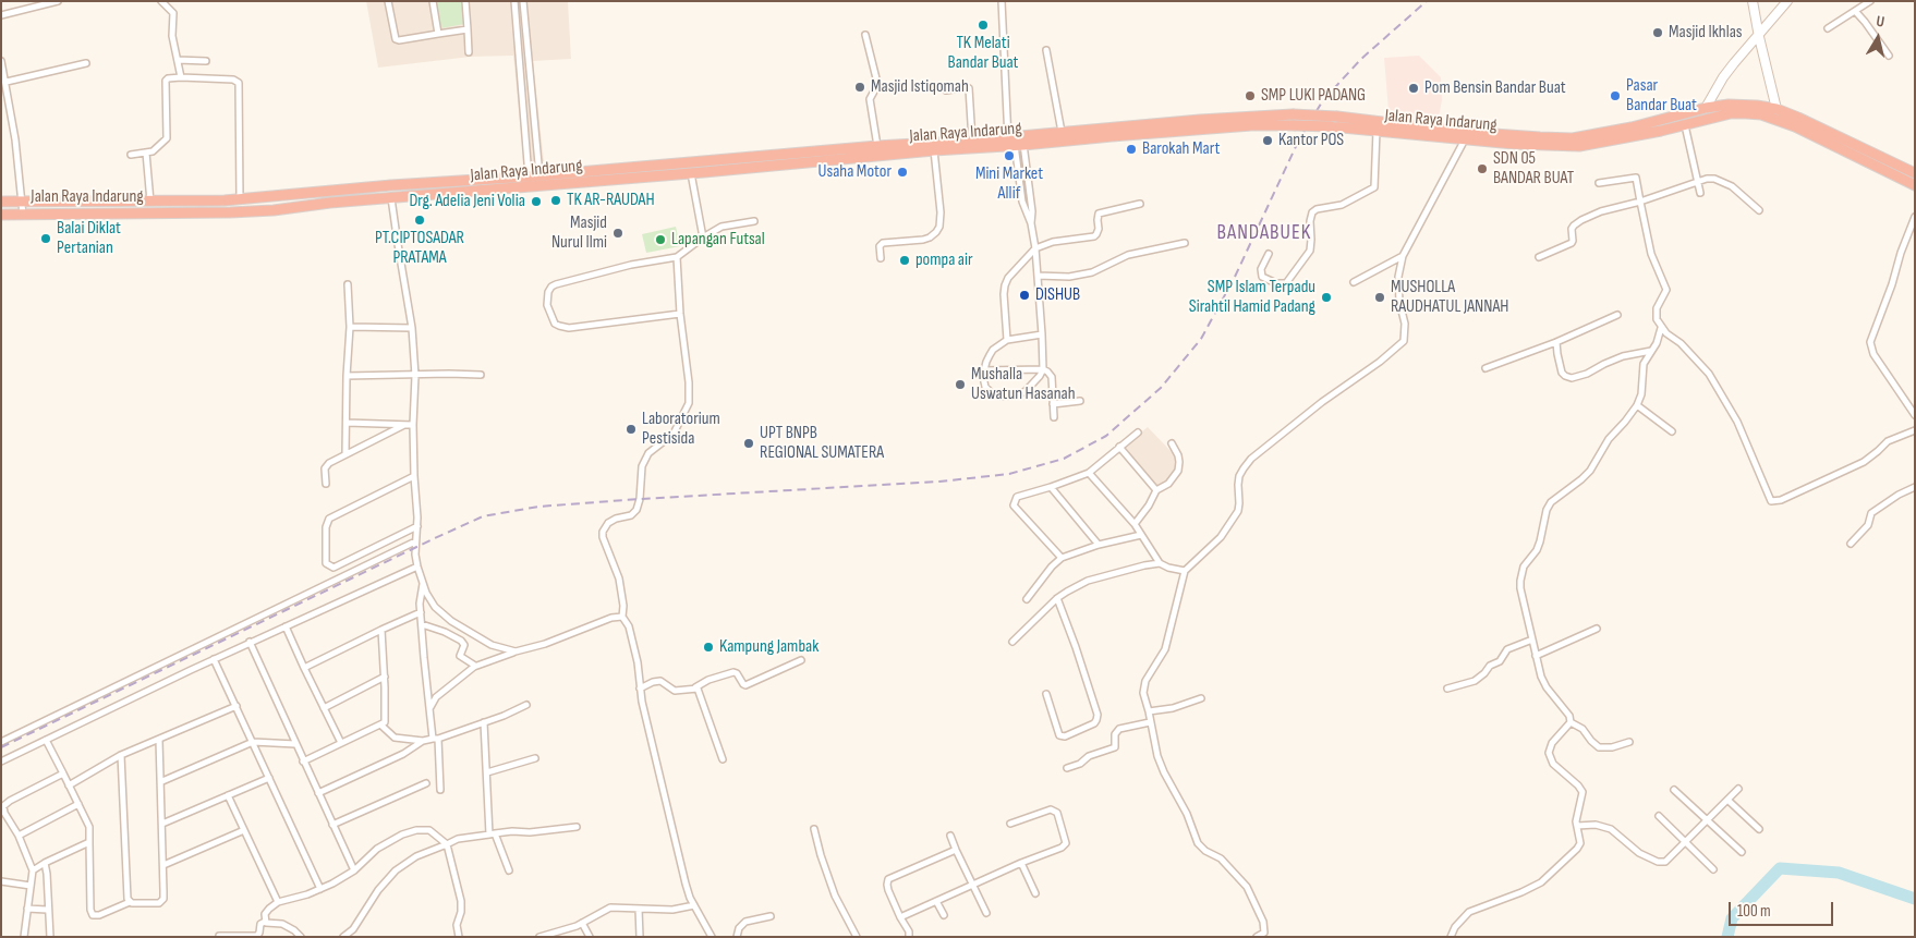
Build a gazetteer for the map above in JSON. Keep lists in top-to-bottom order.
{
  "streets": {
    "highway": ["Jalan Raya Indarung"]
  },
  "districts": ["BANDABUEK"],
  "places": [
    "TK Melati Bandar Buat",
    "Masjid Ikhlas",
    "Masjid Istiqomah",
    "Pom Bensin Bandar Buat",
    "SMP LUKI PADANG",
    "Pasar Bandar Buat",
    "Kantor POS",
    "Barokah Mart",
    "Mini Market Allif",
    "SDN 05 BANDAR BUAT",
    "Usaha Motor",
    "TK AR-RAUDAH",
    "Drg. Adelia Jeni Volia",
    "PT.CIPTOSADAR PRATAMA",
    "Masjid Nurul Ilmi",
    "Balai Diklat Pertanian",
    "Lapangan Futsal",
    "pompa air",
    "DISHUB",
    "SMP Islam Terpadu Sirahtil Hamid Padang",
    "MUSHOLLA RAUDHATUL JANNAH",
    "Mushalla Uswatun Hasanah",
    "Laboratorium Pestisida",
    "UPT BNPB REGIONAL SUMATERA",
    "Kampung Jambak"
  ],
  "scale_bar": "100 m",
  "north": "top"
}
